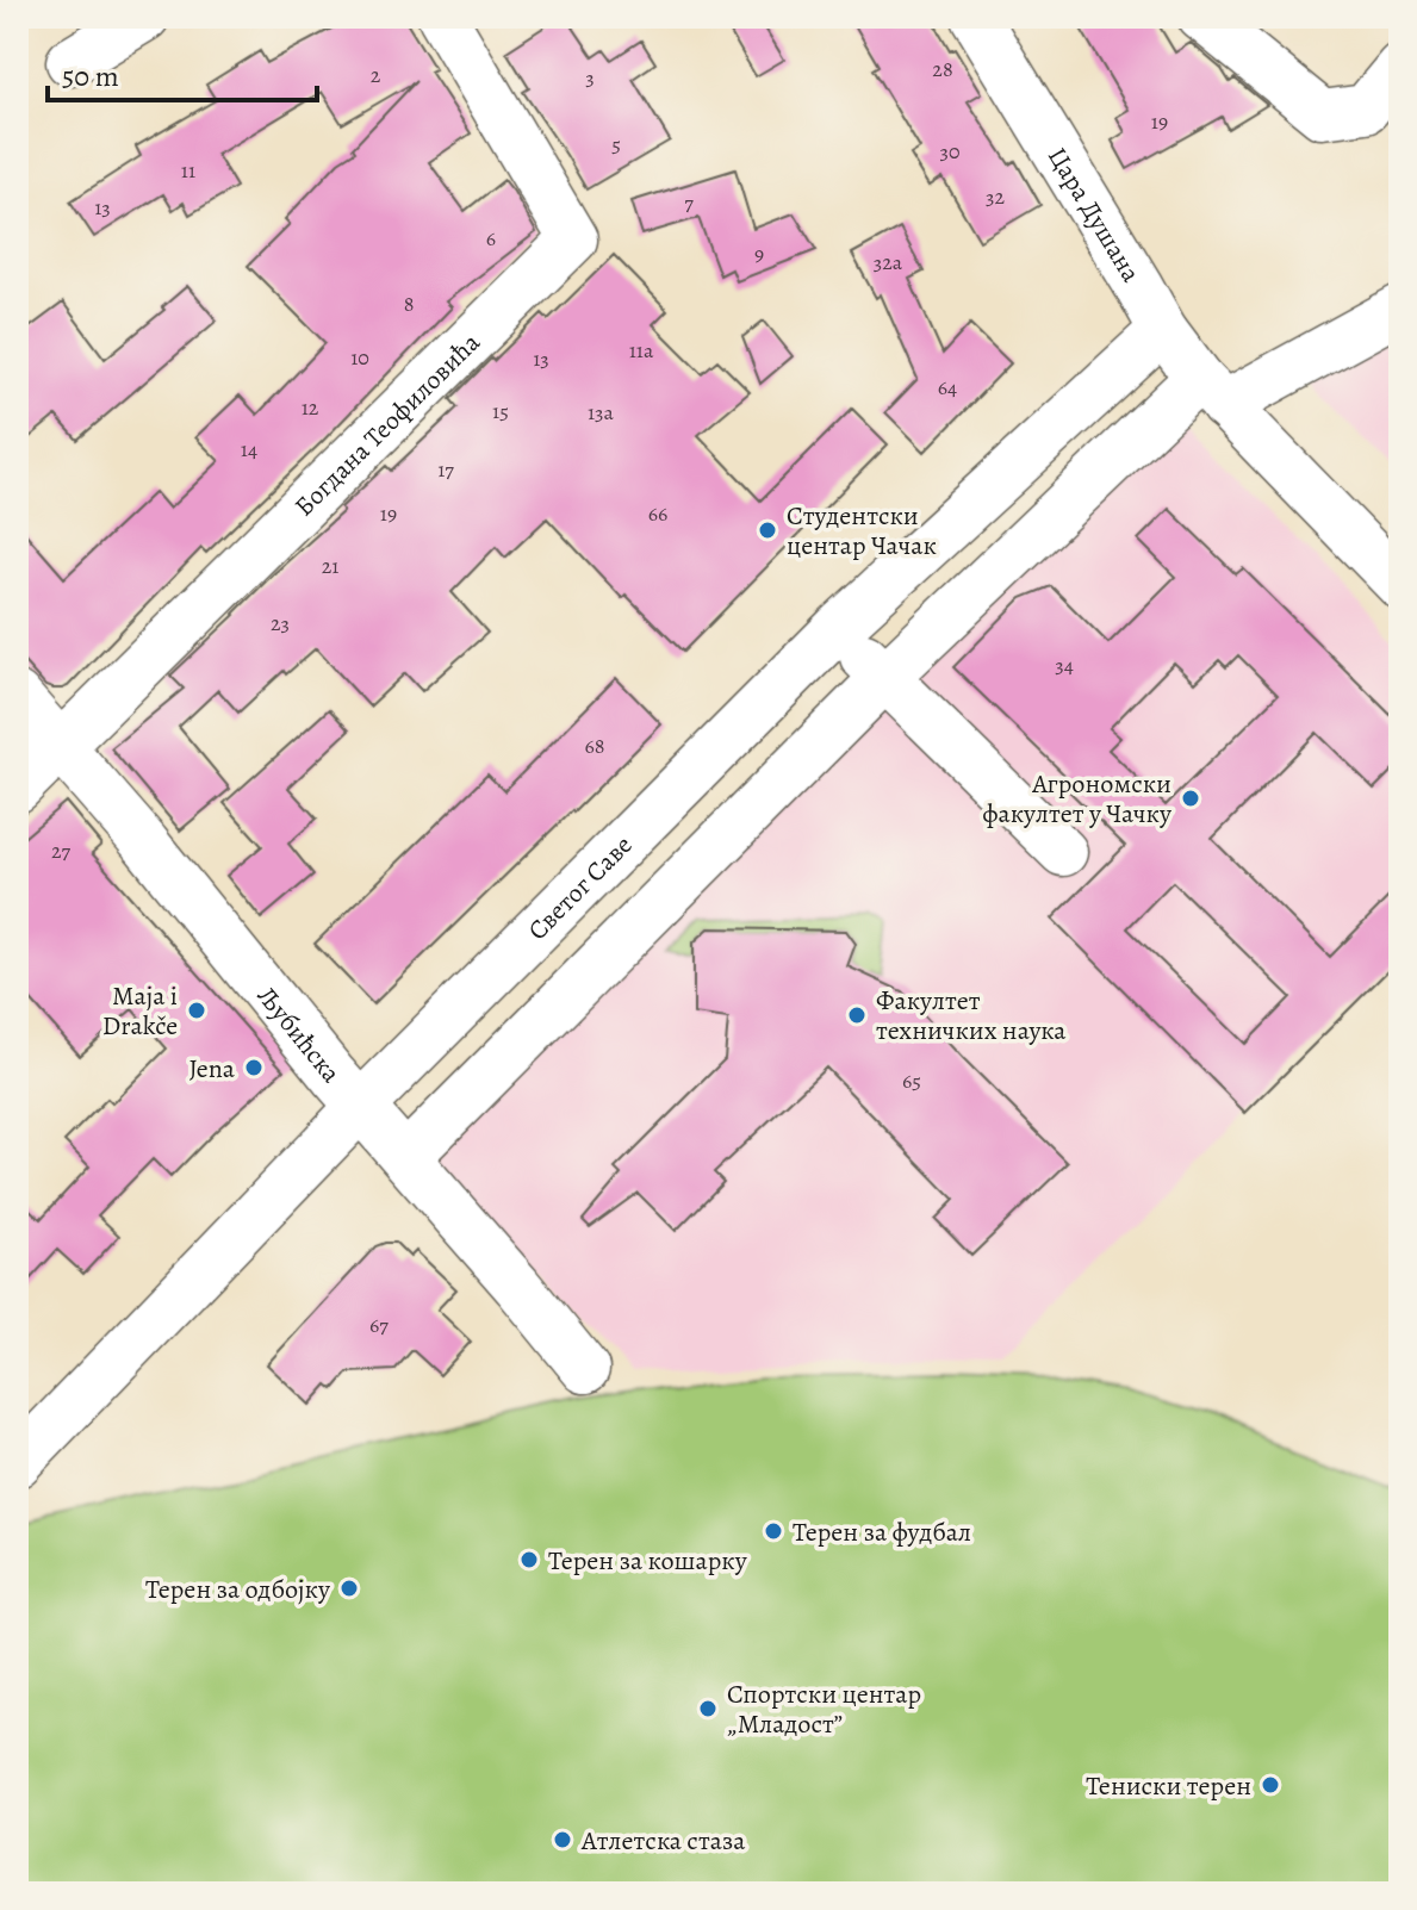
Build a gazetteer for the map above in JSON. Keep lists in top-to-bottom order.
{
  "streets": {
    "street": [
      "Цара Душана",
      "Богдана Теофиловића",
      "Светог Саве",
      "Љубићска"
    ]
  },
  "crossings": [
    ["Цара Душана", "Светог Саве"],
    ["Богдана Теофиловића", "Љубићска"],
    ["Светог Саве", "Љубићска"]
  ],
  "places": [
    "Студентски центар Чачак",
    "Агрономски факултет у Чачку",
    "Maja i Drakče",
    "Факултет техничких наука",
    "Jena",
    "Терен за фудбал",
    "Терен за кошарку",
    "Терен за одбојку",
    "Спортски центар „Младост”",
    "Тениски терен",
    "Атлетска стаза"
  ],
  "house_numbers": [
    "28",
    "2",
    "3",
    "19",
    "5",
    "30",
    "11",
    "32",
    "7",
    "13",
    "6",
    "9",
    "32a",
    "8",
    "11a",
    "10",
    "13",
    "64",
    "12",
    "15",
    "13a",
    "14",
    "17",
    "19",
    "66",
    "21",
    "23",
    "34",
    "68",
    "27",
    "65",
    "67"
  ],
  "scale_bar": "50 m"
}
